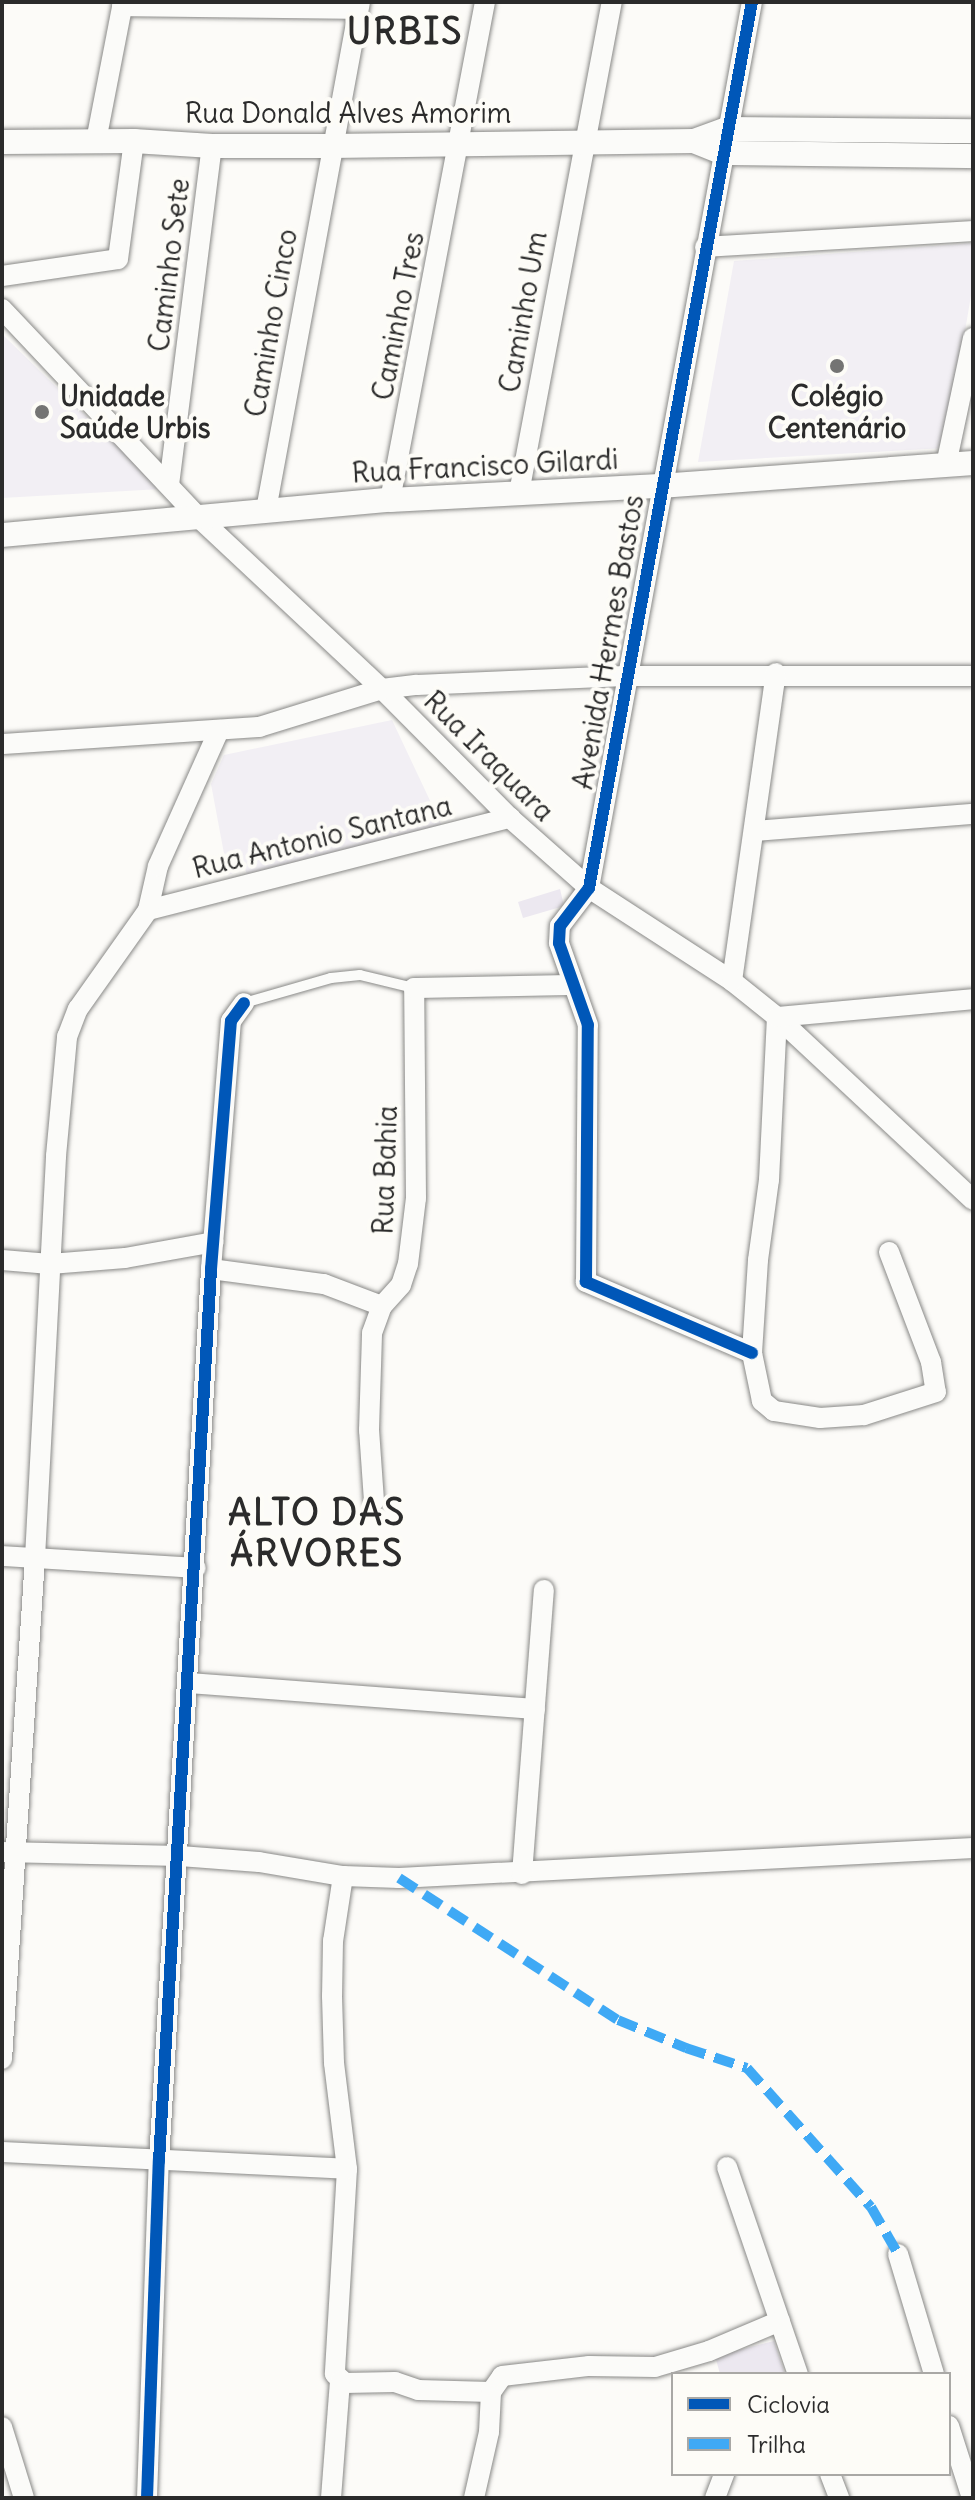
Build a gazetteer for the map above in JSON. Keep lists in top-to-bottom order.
{
  "streets": {
    "street": [
      "Rua Donald Alves Amorim",
      "Caminho Sete",
      "Caminho Um",
      "Caminho Tres",
      "Caminho Cinco",
      "Rua Francisco Gilardi",
      "Avenida Hermes Bastos",
      "Rua Iraquara",
      "Rua Antonio Santana",
      "Rua Bahia"
    ]
  },
  "crossings": [
    ["Rua Donald Alves Amorim", "Caminho Sete"],
    ["Rua Donald Alves Amorim", "Caminho Um"],
    ["Rua Donald Alves Amorim", "Caminho Tres"],
    ["Rua Donald Alves Amorim", "Caminho Cinco"],
    ["Rua Donald Alves Amorim", "Avenida Hermes Bastos"],
    ["Caminho Sete", "Rua Iraquara"],
    ["Caminho Um", "Rua Francisco Gilardi"],
    ["Caminho Tres", "Rua Francisco Gilardi"],
    ["Caminho Cinco", "Rua Francisco Gilardi"],
    ["Rua Francisco Gilardi", "Avenida Hermes Bastos"],
    ["Rua Francisco Gilardi", "Rua Iraquara"],
    ["Avenida Hermes Bastos", "Rua Iraquara"],
    ["Rua Iraquara", "Rua Antonio Santana"]
  ],
  "districts": ["URBIS", "ALTO DAS ÁRVORES"],
  "places": ["Colégio Centenário", "Unidade Saúde Urbis"],
  "legend": ["Ciclovia", "Trilha"]
}
